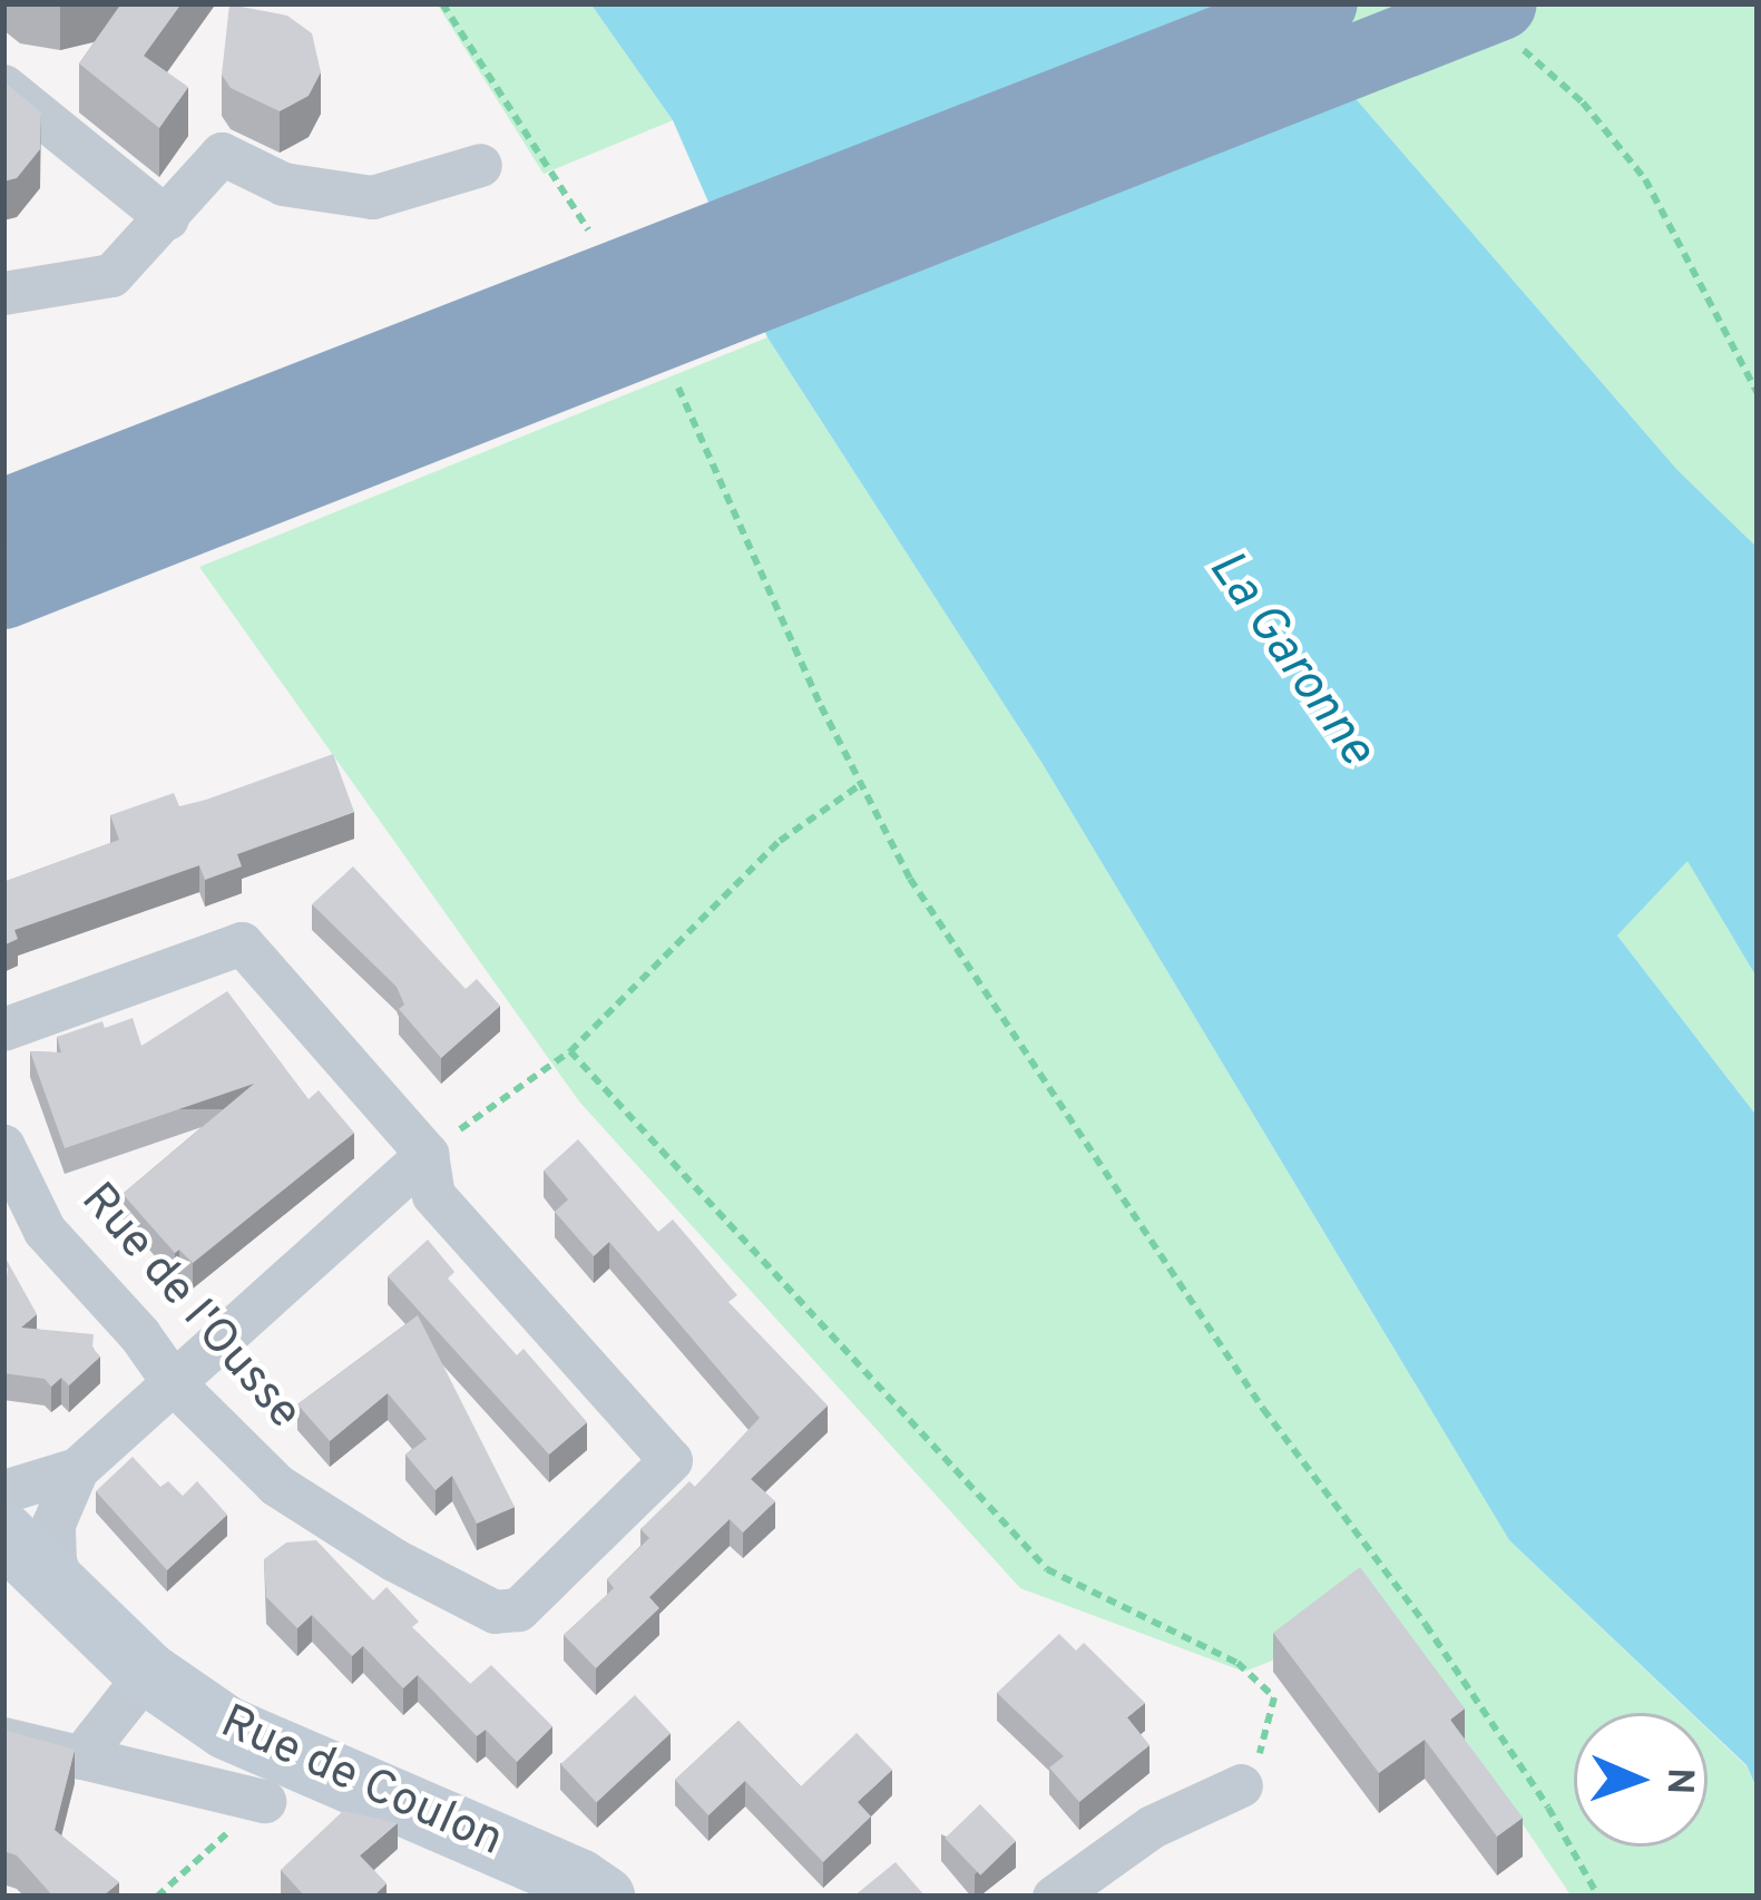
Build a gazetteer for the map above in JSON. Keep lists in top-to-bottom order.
{
  "streets": {
    "main road": ["Rue de Coulon"],
    "street": ["Rue de l'Ousse"]
  },
  "water": ["La Garonne"],
  "north": "right"
}
